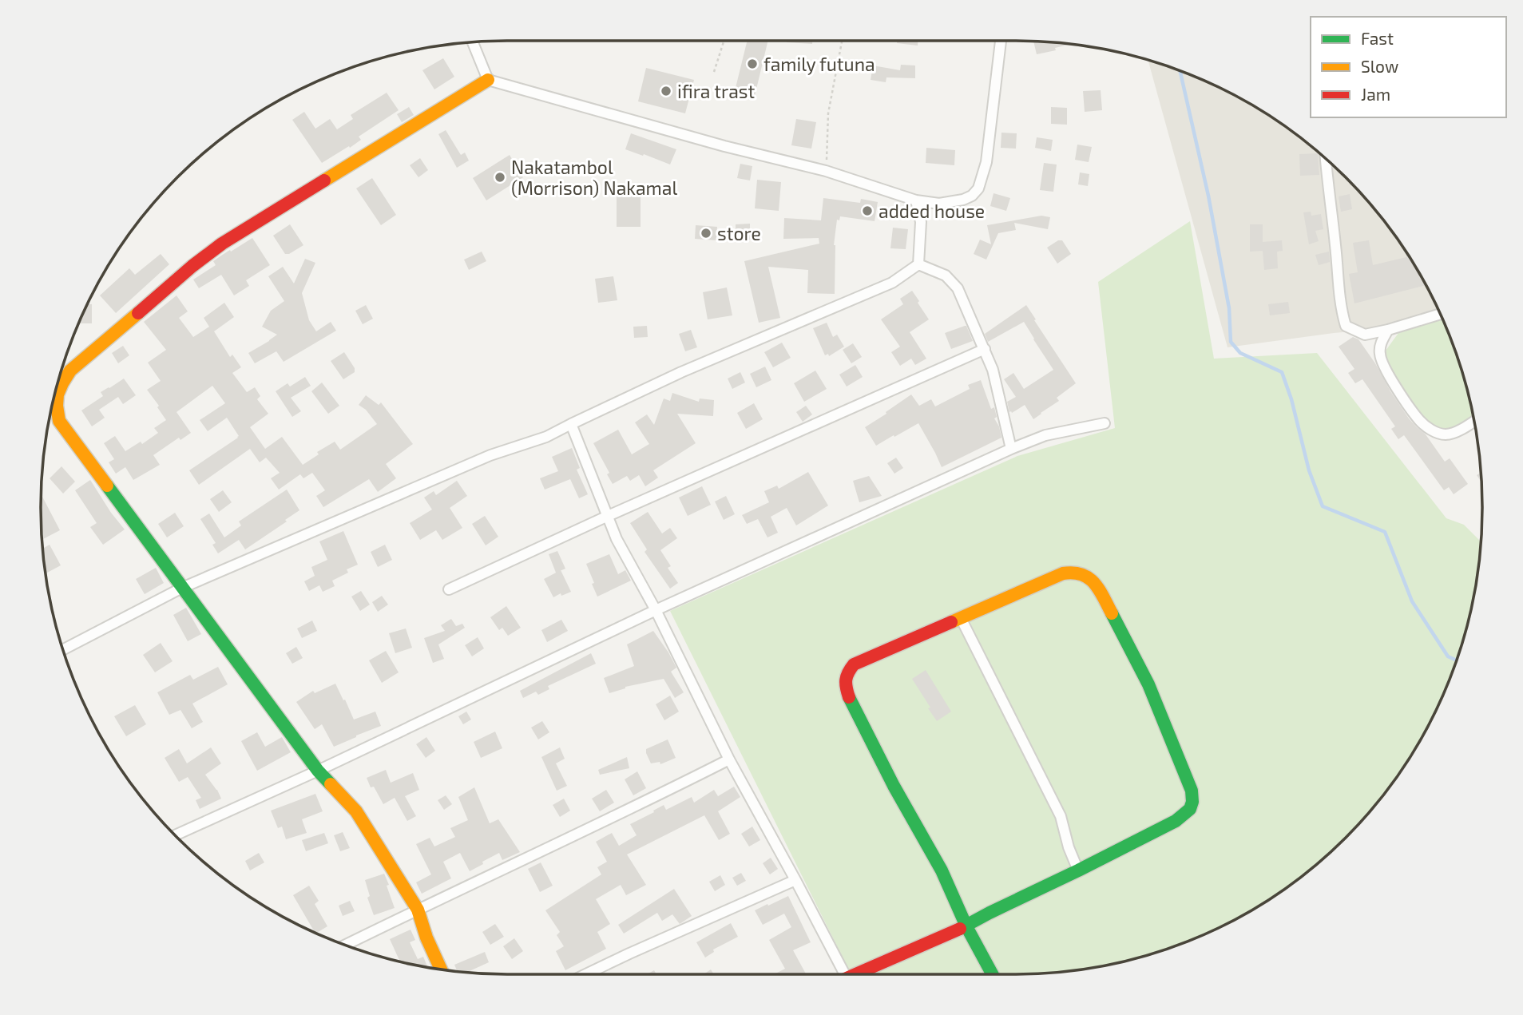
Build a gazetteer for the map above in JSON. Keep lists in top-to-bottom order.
{
  "places": [
    "family futuna",
    "ifira trast",
    "Nakatambol (Morrison) Nakamal",
    "added house",
    "store"
  ],
  "legend": ["Fast", "Slow", "Jam"]
}
